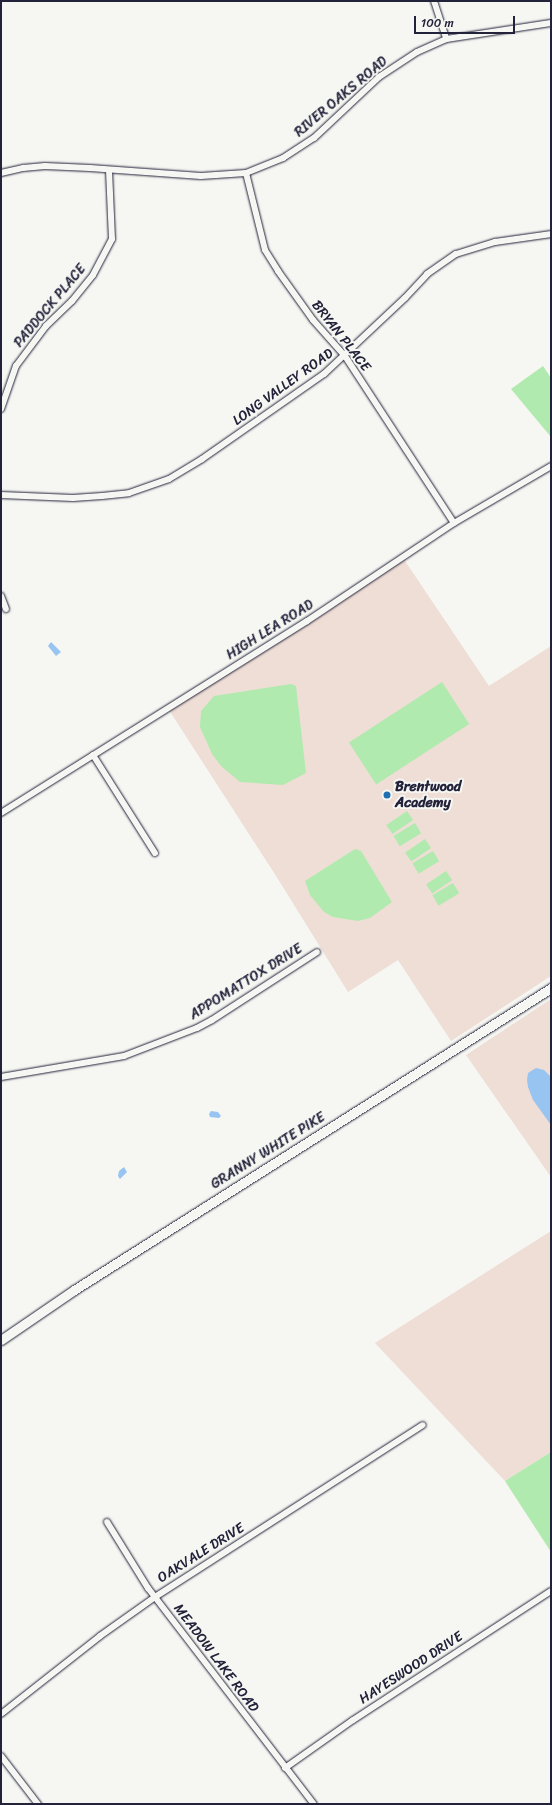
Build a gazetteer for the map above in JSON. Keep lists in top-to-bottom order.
{
  "streets": {
    "main road": ["GRANNY WHITE PIKE"],
    "street": [
      "RIVER OAKS ROAD",
      "PADDOCK PLACE",
      "BRYAN PLACE",
      "LONG VALLEY ROAD",
      "HIGH LEA ROAD",
      "APPOMATTOX DRIVE",
      "OAKVALE DRIVE",
      "MEADOW LAKE ROAD",
      "HAYESWOOD DRIVE"
    ]
  },
  "crossings": [
    ["RIVER OAKS ROAD", "PADDOCK PLACE"],
    ["RIVER OAKS ROAD", "BRYAN PLACE"],
    ["BRYAN PLACE", "LONG VALLEY ROAD"],
    ["BRYAN PLACE", "HIGH LEA ROAD"],
    ["OAKVALE DRIVE", "MEADOW LAKE ROAD"],
    ["MEADOW LAKE ROAD", "HAYESWOOD DRIVE"]
  ],
  "places": ["Brentwood Academy"],
  "scale_bar": "100 m"
}
